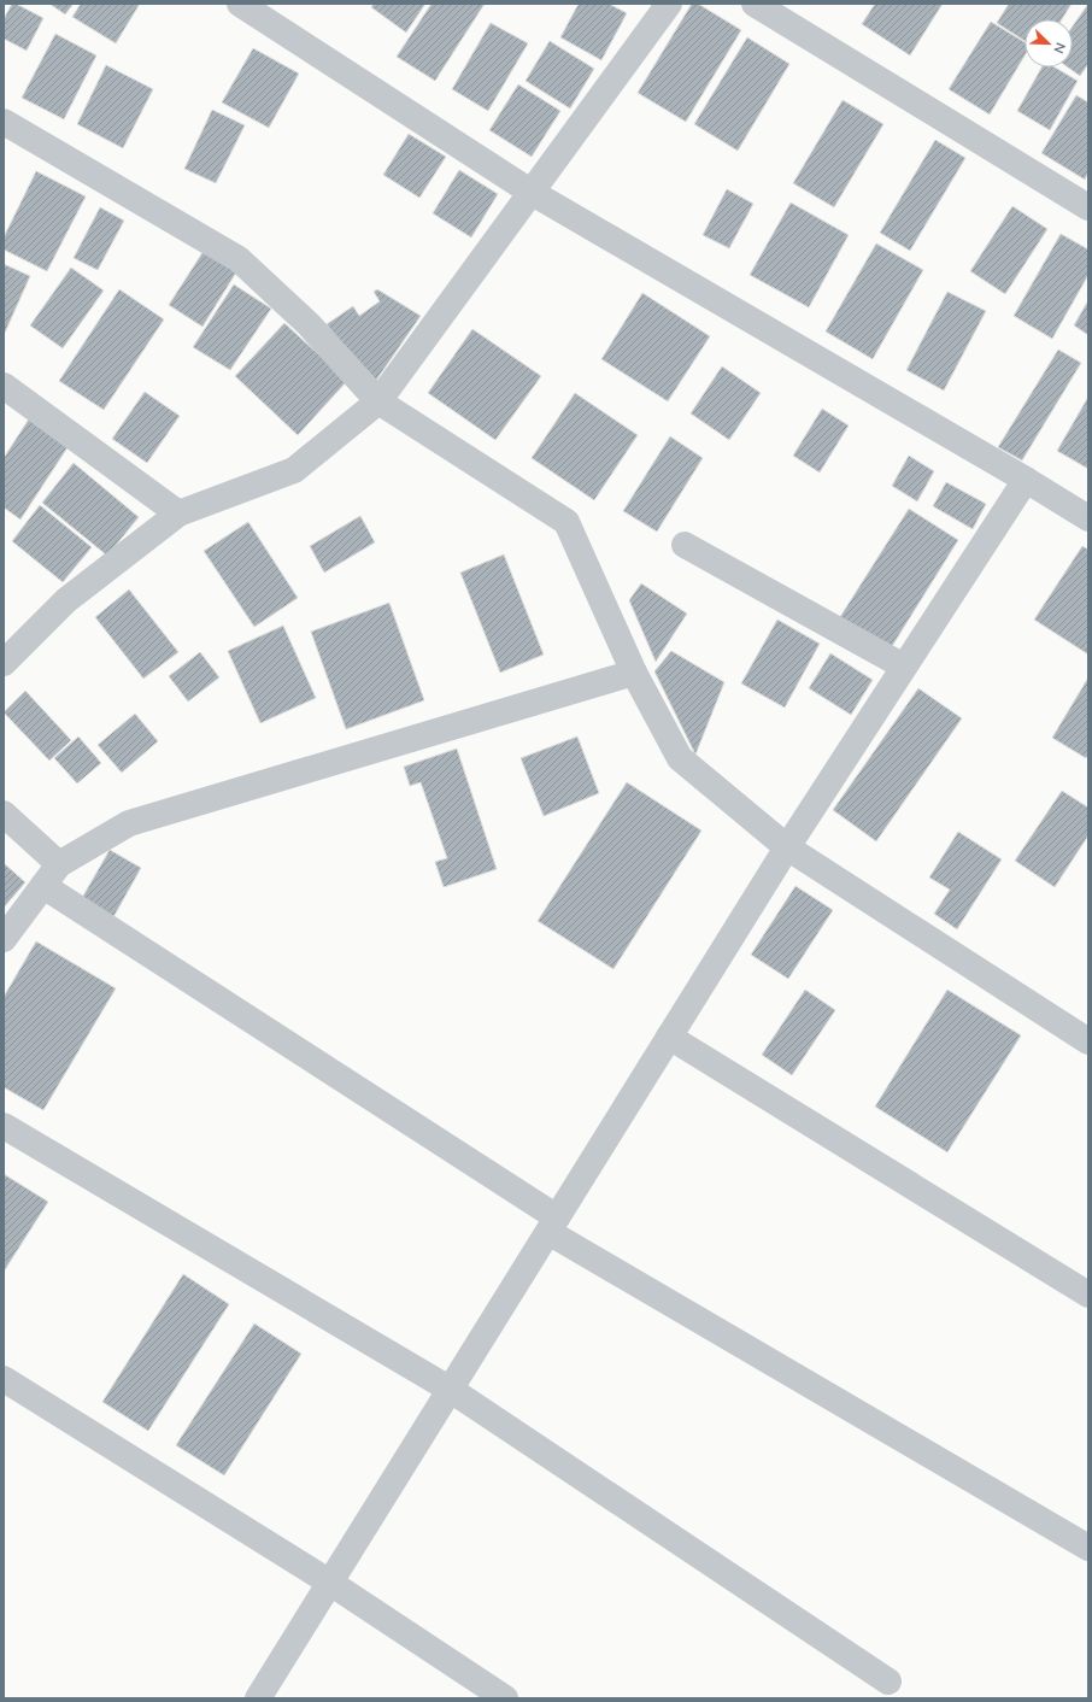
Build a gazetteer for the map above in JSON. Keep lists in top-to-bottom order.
{
  "north": "bottom right"
}
